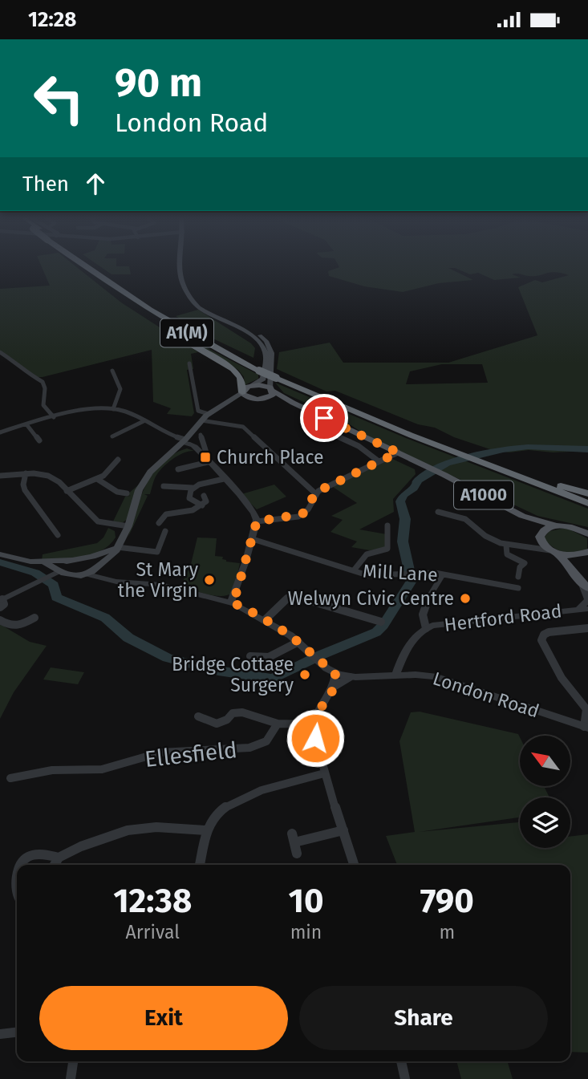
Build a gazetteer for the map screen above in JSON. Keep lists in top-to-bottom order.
{
  "streets": {
    "highway": ["A1(M)"],
    "main road": ["A1000"],
    "street": [
      "Mill Lane",
      "Hertford Road",
      "London Road",
      "Ellesfield"
    ]
  },
  "places": {
    "transit": ["Church Place"],
    "other": ["St Mary the Virgin", "Welwyn Civic Centre", "Bridge Cottage Surgery"]
  },
  "north": "top left",
  "page": {
    "status": "12:28",
    "turn": ["90 m", "London Road"],
    "then": "Then",
    "eta": [
      "12:38",
      "Arrival",
      "10",
      "min",
      "790",
      "m"
    ],
    "buttons": ["Exit", "Share"]
  }
}
